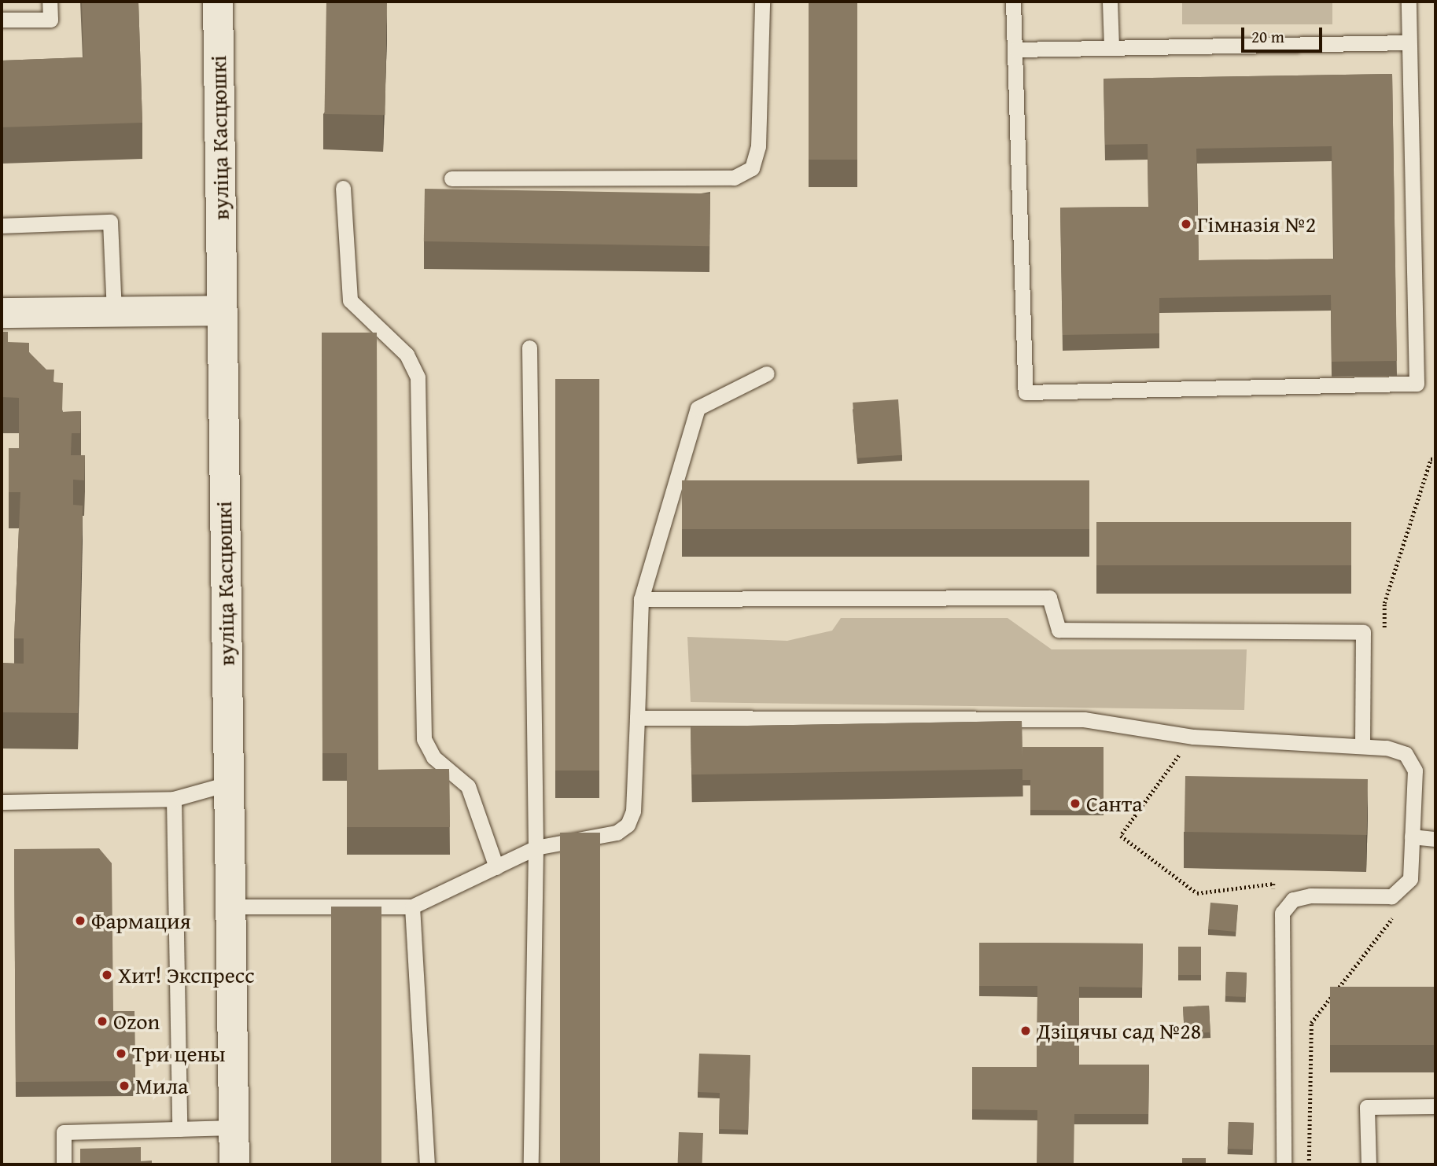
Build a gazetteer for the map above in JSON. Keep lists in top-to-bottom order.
{
  "streets": {
    "street": ["вуліца Касцюшкі"]
  },
  "places": [
    "Гімназія №2",
    "Санта",
    "Фармация",
    "Хит! Экспресс",
    "Ozon",
    "Дзіцячы сад №28",
    "Три цены",
    "Мила"
  ],
  "scale_bar": "20 m"
}
